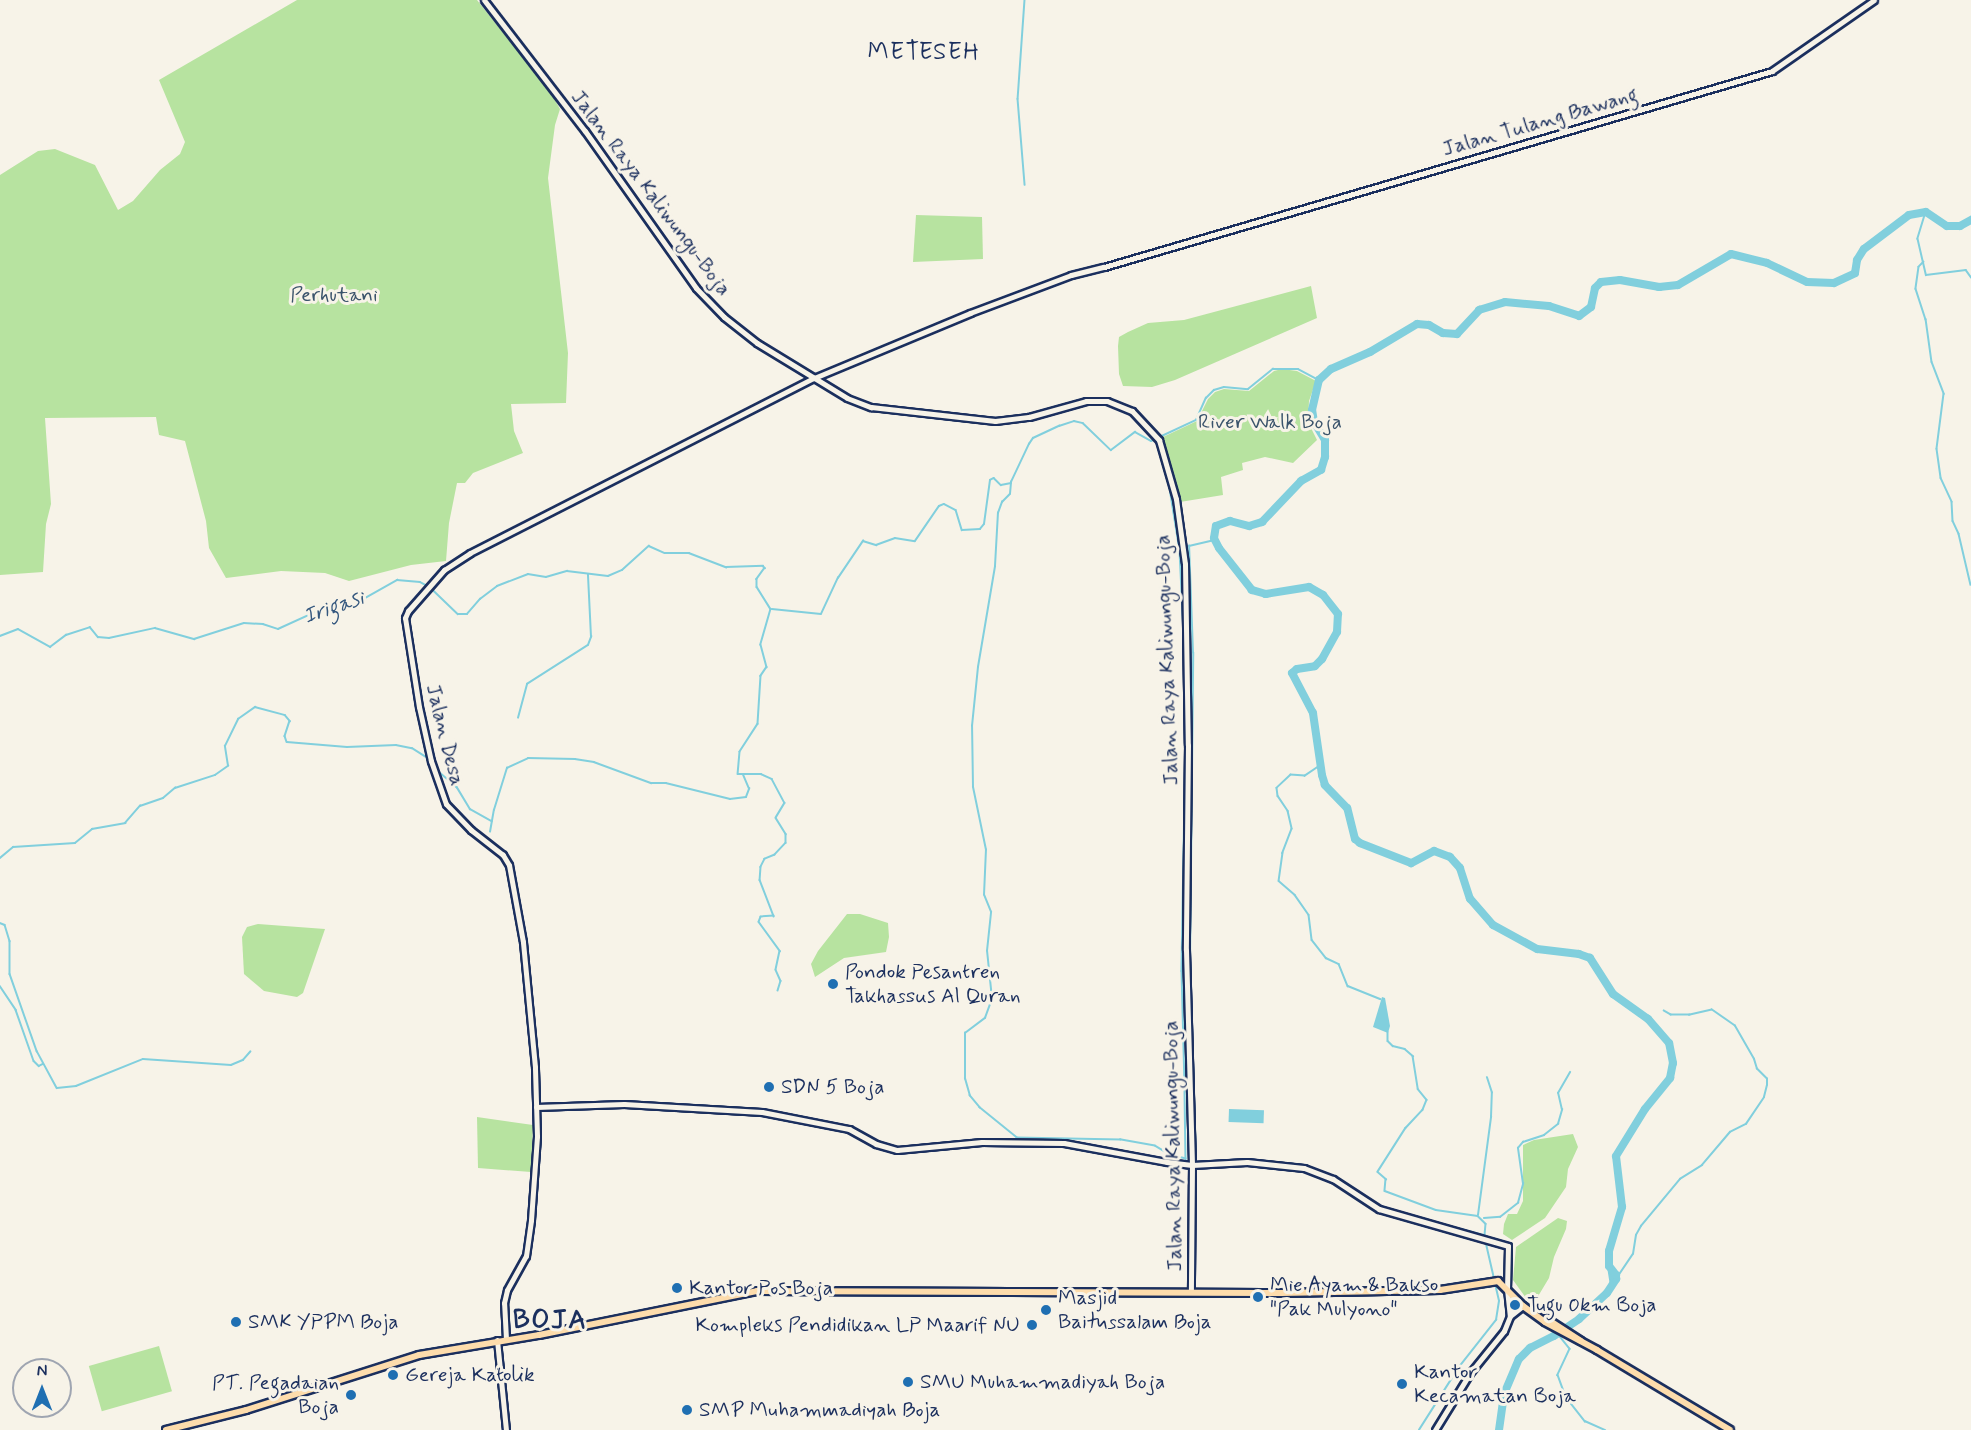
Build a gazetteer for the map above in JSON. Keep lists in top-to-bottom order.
{
  "streets": {
    "street": ["Jalan Tulang Bawang", "Jalan Raya Kaliwungu-Boja", "Jalan Desa"]
  },
  "crossings": [
    ["Jalan Tulang Bawang", "Jalan Desa"],
    ["Jalan Raya Kaliwungu-Boja", "Jalan Desa"]
  ],
  "districts": ["METESEH", "BOJA"],
  "water": ["Irigasi"],
  "parks": ["Perhutani", "River Walk Boja"],
  "places": [
    "Pondok Pesantren Takhassus Al Quran",
    "SDN 5 Boja",
    "Kantor Pos Boja",
    "Mie Ayam & Bakso \"Pak Mulyono\"",
    "Tugu 0km Boja",
    "Masjid Baitussalam Boja",
    "SMK YPPM Boja",
    "Kompleks Pendidikan LP Maarif NU",
    "Gereja Katolik",
    "SMU Muhammadiyah Boja",
    "Kantor Kecamatan Boja",
    "PT. Pegadaian Boja",
    "SMP Muhammadiyah Boja"
  ],
  "north": "top"
}
